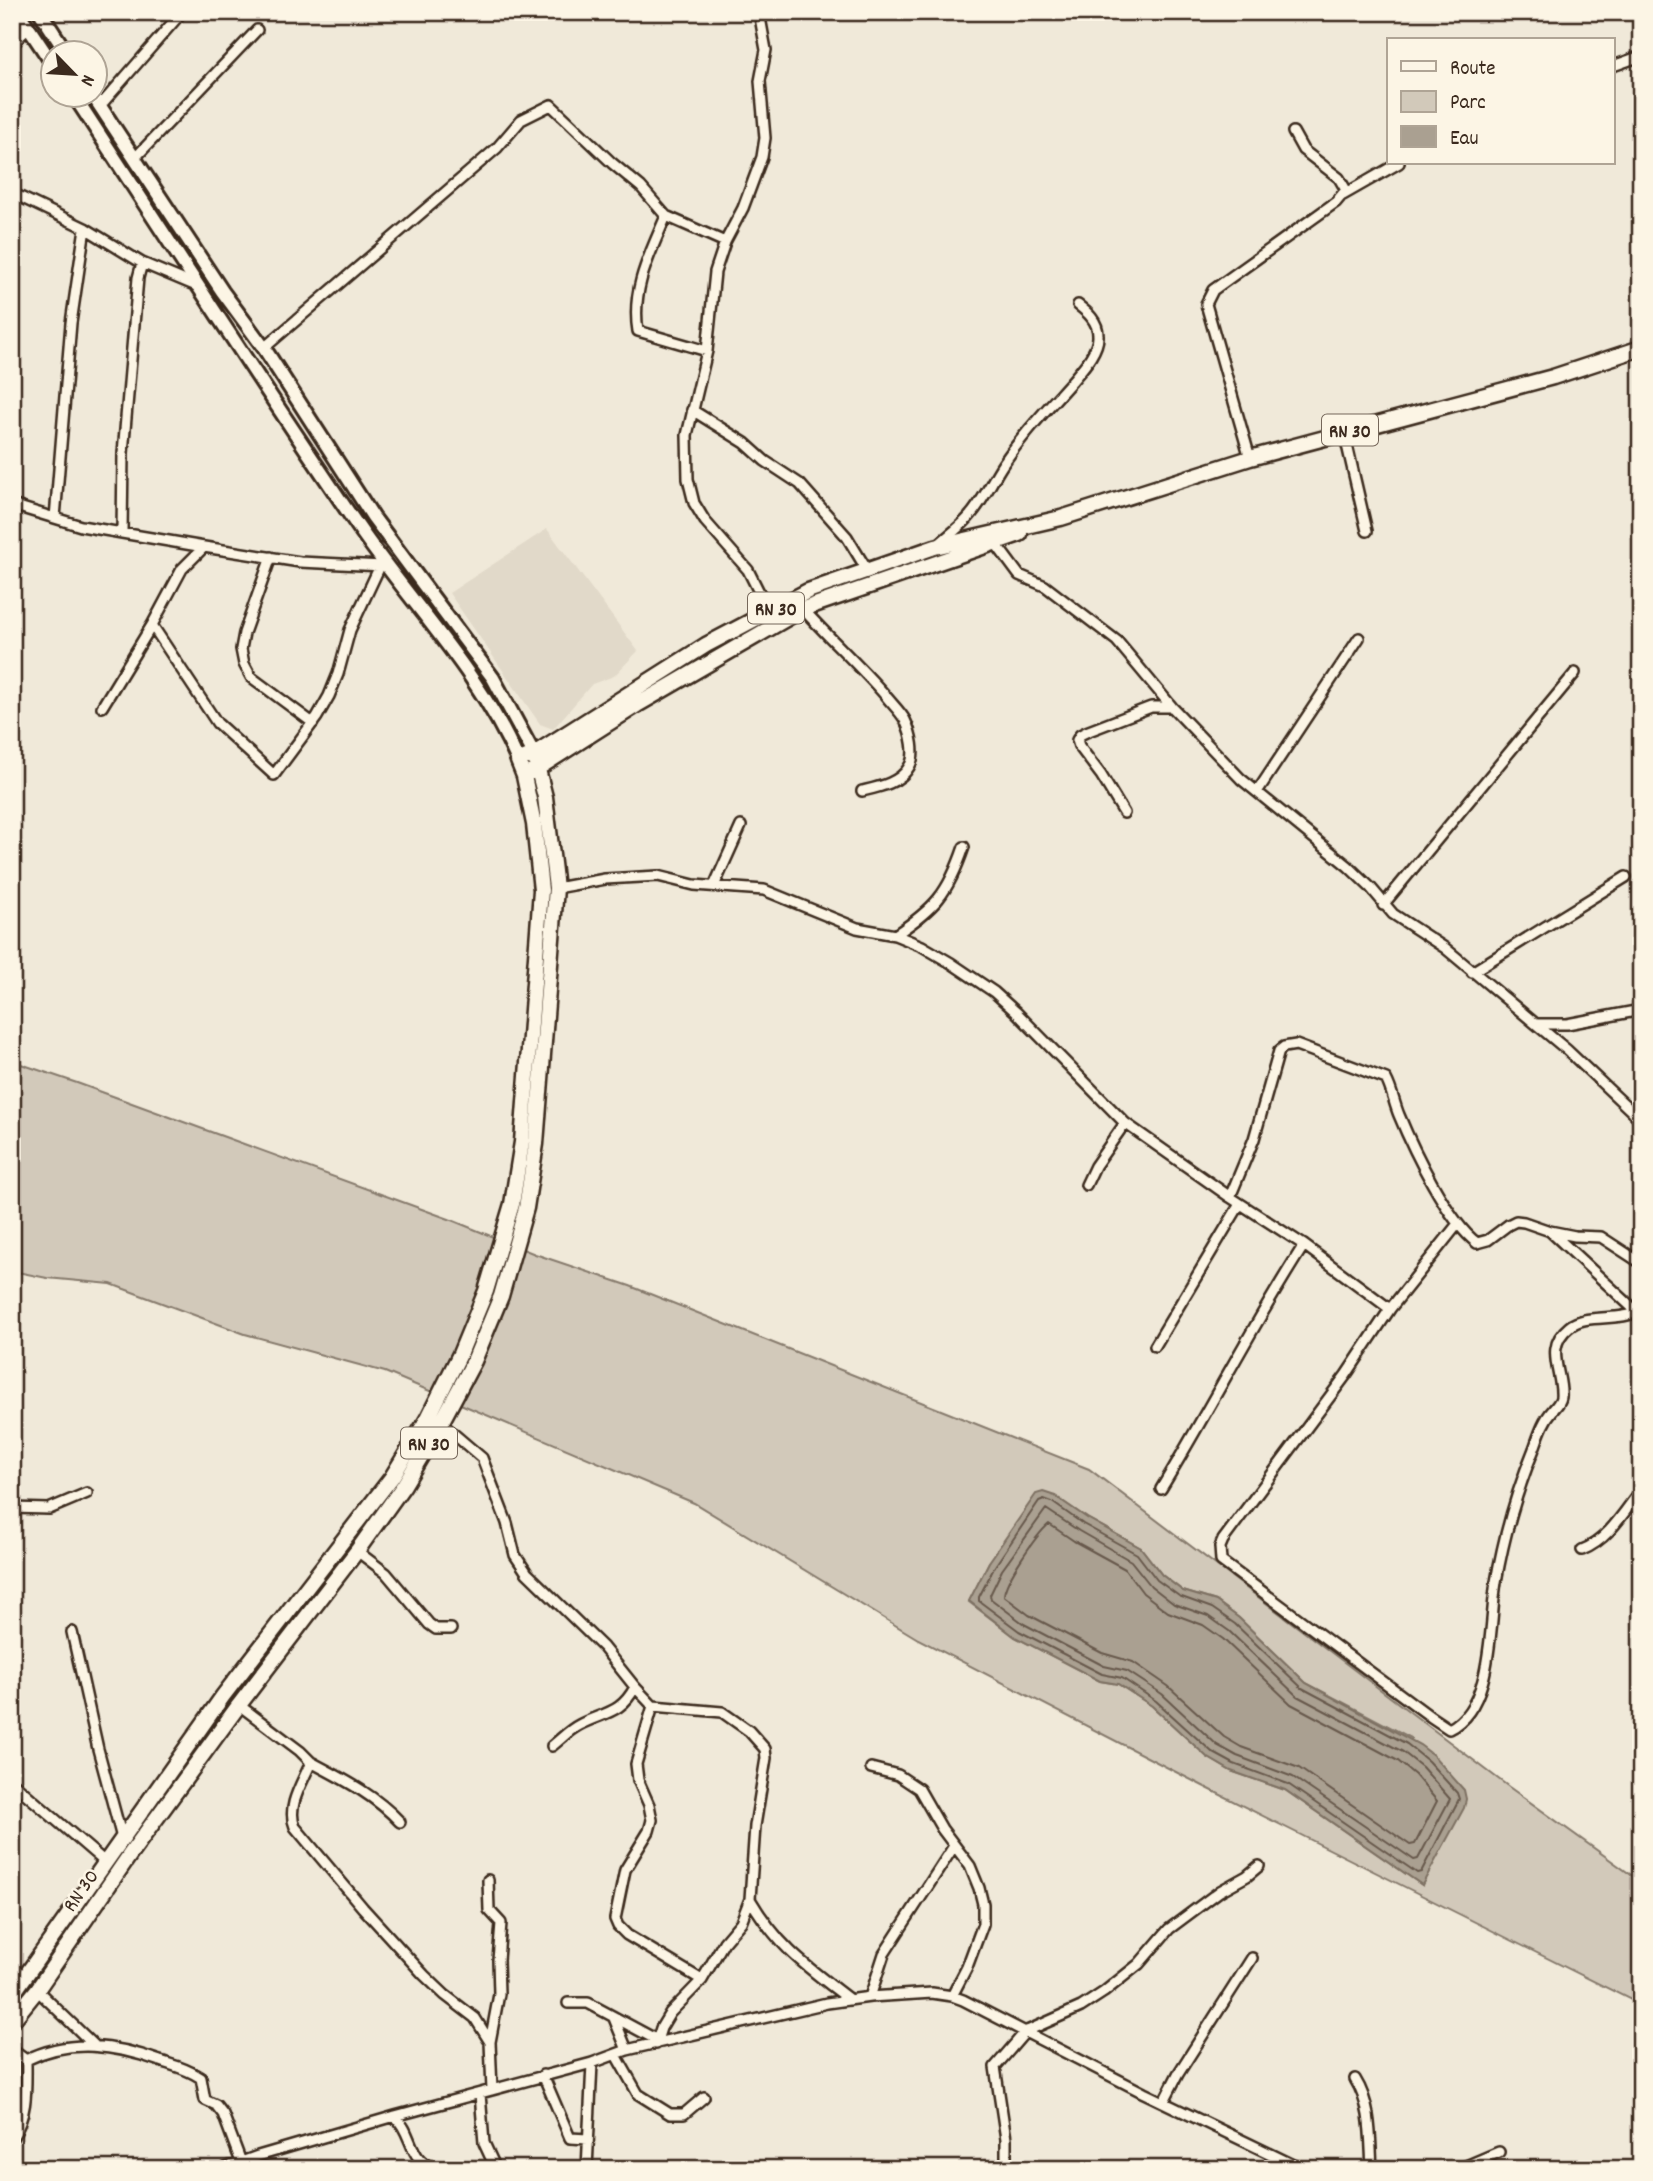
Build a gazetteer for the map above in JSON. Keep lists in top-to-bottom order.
{
  "streets": {
    "main road": ["RN 30"]
  },
  "legend": ["Route", "Parc", "Eau"],
  "north": "bottom right"
}
